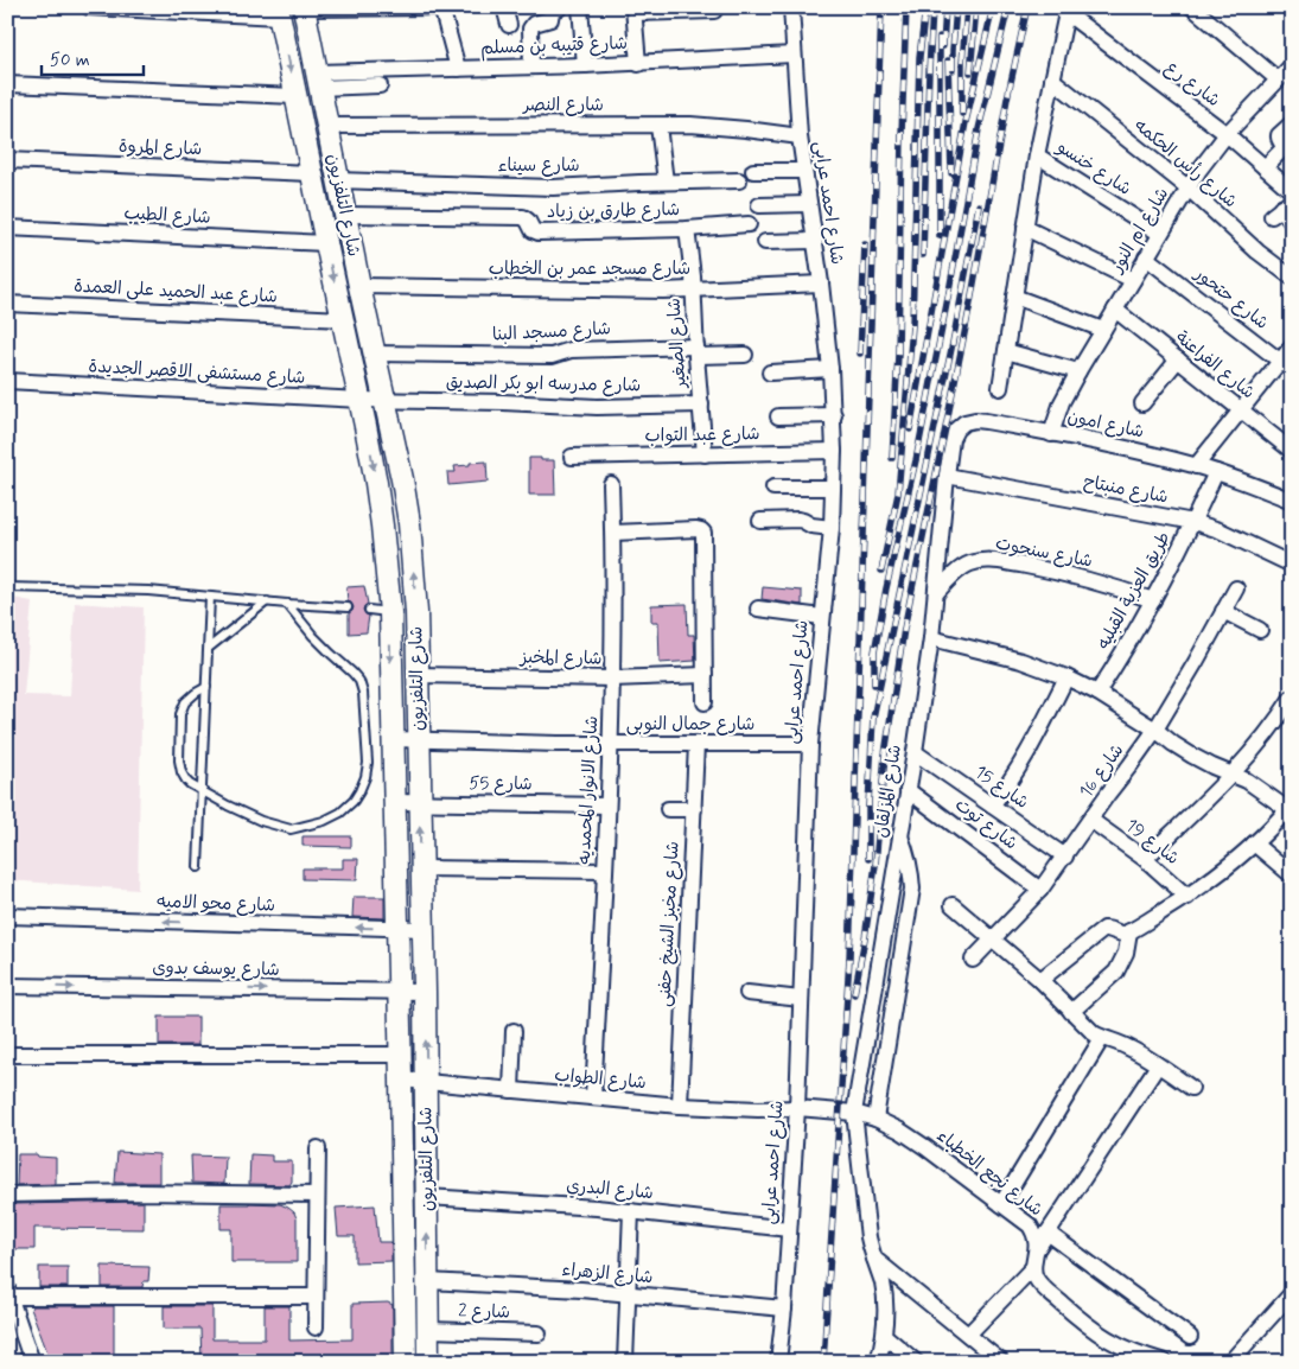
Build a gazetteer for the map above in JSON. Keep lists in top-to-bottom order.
{
  "streets": {
    "main road": ["شارع التلفزيون"],
    "street": [
      "شارع قتيبه بن مسلم",
      "شارع رع",
      "شارع النصر",
      "شارع المروة",
      "شارع رأس الحكمه",
      "شارع سيناء",
      "شارع خنسو",
      "شارع احمد عرابى",
      "شارع طارق بن زياد",
      "شارع الطيب",
      "شارع ام النور",
      "شارع مسجد عمر بن الخطاب",
      "شارع عبد الحميد على العمدة",
      "شارع حتحور",
      "شارع مسجد البنا",
      "شارع الصغير",
      "شارع الفراعنة",
      "شارع مستشفى الاقصر الجديدة",
      "شارع مدرسه ابو بكر الصديق",
      "شارع امون",
      "شارع عبد التواب",
      "شارع منبتاح",
      "شارع سنحوت",
      "طريق العزبة القبليه",
      "شارع المخبز",
      "شارع جمال النوبى",
      "شارع 16",
      "شارع 55",
      "شارع 15",
      "شارع الانوار المحمديه",
      "شارع المزلقان",
      "شارع توت",
      "شارع 19",
      "شارع محو الاميه",
      "شارع مخبز الشيخ حفنى",
      "شارع يوسف بدوى",
      "شارع الطواب",
      "شارع نجع الخطباء",
      "شارع البدري",
      "شارع الزهراء",
      "شارع 2"
    ]
  },
  "crossings": [
    ["شارع قتيبه بن مسلم", "شارع احمد عرابى"],
    ["شارع قتيبه بن مسلم", "شارع التلفزيون"],
    ["شارع رع", "شارع ام النور"],
    ["شارع النصر", "شارع احمد عرابى"],
    ["شارع النصر", "شارع التلفزيون"],
    ["شارع المروة", "شارع التلفزيون"],
    ["شارع رأس الحكمه", "شارع ام النور"],
    ["شارع سيناء", "شارع التلفزيون"],
    ["شارع خنسو", "شارع ام النور"],
    ["شارع احمد عرابى", "شارع مسجد عمر بن الخطاب"],
    ["شارع احمد عرابى", "شارع عبد التواب"],
    ["شارع احمد عرابى", "شارع جمال النوبى"],
    ["شارع احمد عرابى", "شارع الطواب"],
    ["شارع احمد عرابى", "شارع نجع الخطباء"],
    ["شارع احمد عرابى", "شارع البدري"],
    ["شارع احمد عرابى", "شارع الزهراء"],
    ["شارع التلفزيون", "شارع طارق بن زياد"],
    ["شارع التلفزيون", "شارع الطيب"],
    ["شارع التلفزيون", "شارع مسجد عمر بن الخطاب"],
    ["شارع التلفزيون", "شارع عبد الحميد على العمدة"],
    ["شارع التلفزيون", "شارع مسجد البنا"],
    ["شارع التلفزيون", "شارع مستشفى الاقصر الجديدة"],
    ["شارع التلفزيون", "شارع مدرسه ابو بكر الصديق"],
    ["شارع التلفزيون", "شارع المخبز"],
    ["شارع التلفزيون", "شارع جمال النوبى"],
    ["شارع التلفزيون", "شارع 55"],
    ["شارع التلفزيون", "شارع محو الاميه"],
    ["شارع التلفزيون", "شارع يوسف بدوى"],
    ["شارع التلفزيون", "شارع الطواب"],
    ["شارع التلفزيون", "شارع البدري"],
    ["شارع التلفزيون", "شارع الزهراء"],
    ["شارع التلفزيون", "شارع 2"],
    ["شارع طارق بن زياد", "شارع الصغير"],
    ["شارع ام النور", "شارع حتحور"],
    ["شارع ام النور", "شارع الفراعنة"],
    ["شارع ام النور", "شارع امون"],
    ["شارع مسجد عمر بن الخطاب", "شارع الصغير"],
    ["شارع مسجد البنا", "شارع الصغير"],
    ["شارع الصغير", "شارع مدرسه ابو بكر الصديق"],
    ["شارع الصغير", "شارع عبد التواب"],
    ["شارع مستشفى الاقصر الجديدة", "شارع مدرسه ابو بكر الصديق"],
    ["شارع امون", "شارع منبتاح"],
    ["شارع امون", "طريق العزبة القبليه"],
    ["شارع امون", "شارع المزلقان"],
    ["شارع منبتاح", "طريق العزبة القبليه"],
    ["شارع منبتاح", "شارع المزلقان"],
    ["شارع سنحوت", "طريق العزبة القبليه"],
    ["شارع سنحوت", "شارع المزلقان"],
    ["شارع المخبز", "شارع الانوار المحمديه"],
    ["شارع جمال النوبى", "شارع الانوار المحمديه"],
    ["شارع جمال النوبى", "شارع مخبز الشيخ حفنى"],
    ["شارع 16", "شارع 15"],
    ["شارع 16", "شارع توت"],
    ["شارع 16", "شارع 19"],
    ["شارع 55", "شارع الانوار المحمديه"],
    ["شارع 15", "شارع المزلقان"],
    ["شارع الانوار المحمديه", "شارع الطواب"],
    ["شارع المزلقان", "شارع توت"],
    ["شارع المزلقان", "شارع نجع الخطباء"],
    ["شارع مخبز الشيخ حفنى", "شارع الطواب"],
    ["شارع الطواب", "شارع نجع الخطباء"]
  ],
  "scale_bar": "50 m"
}
